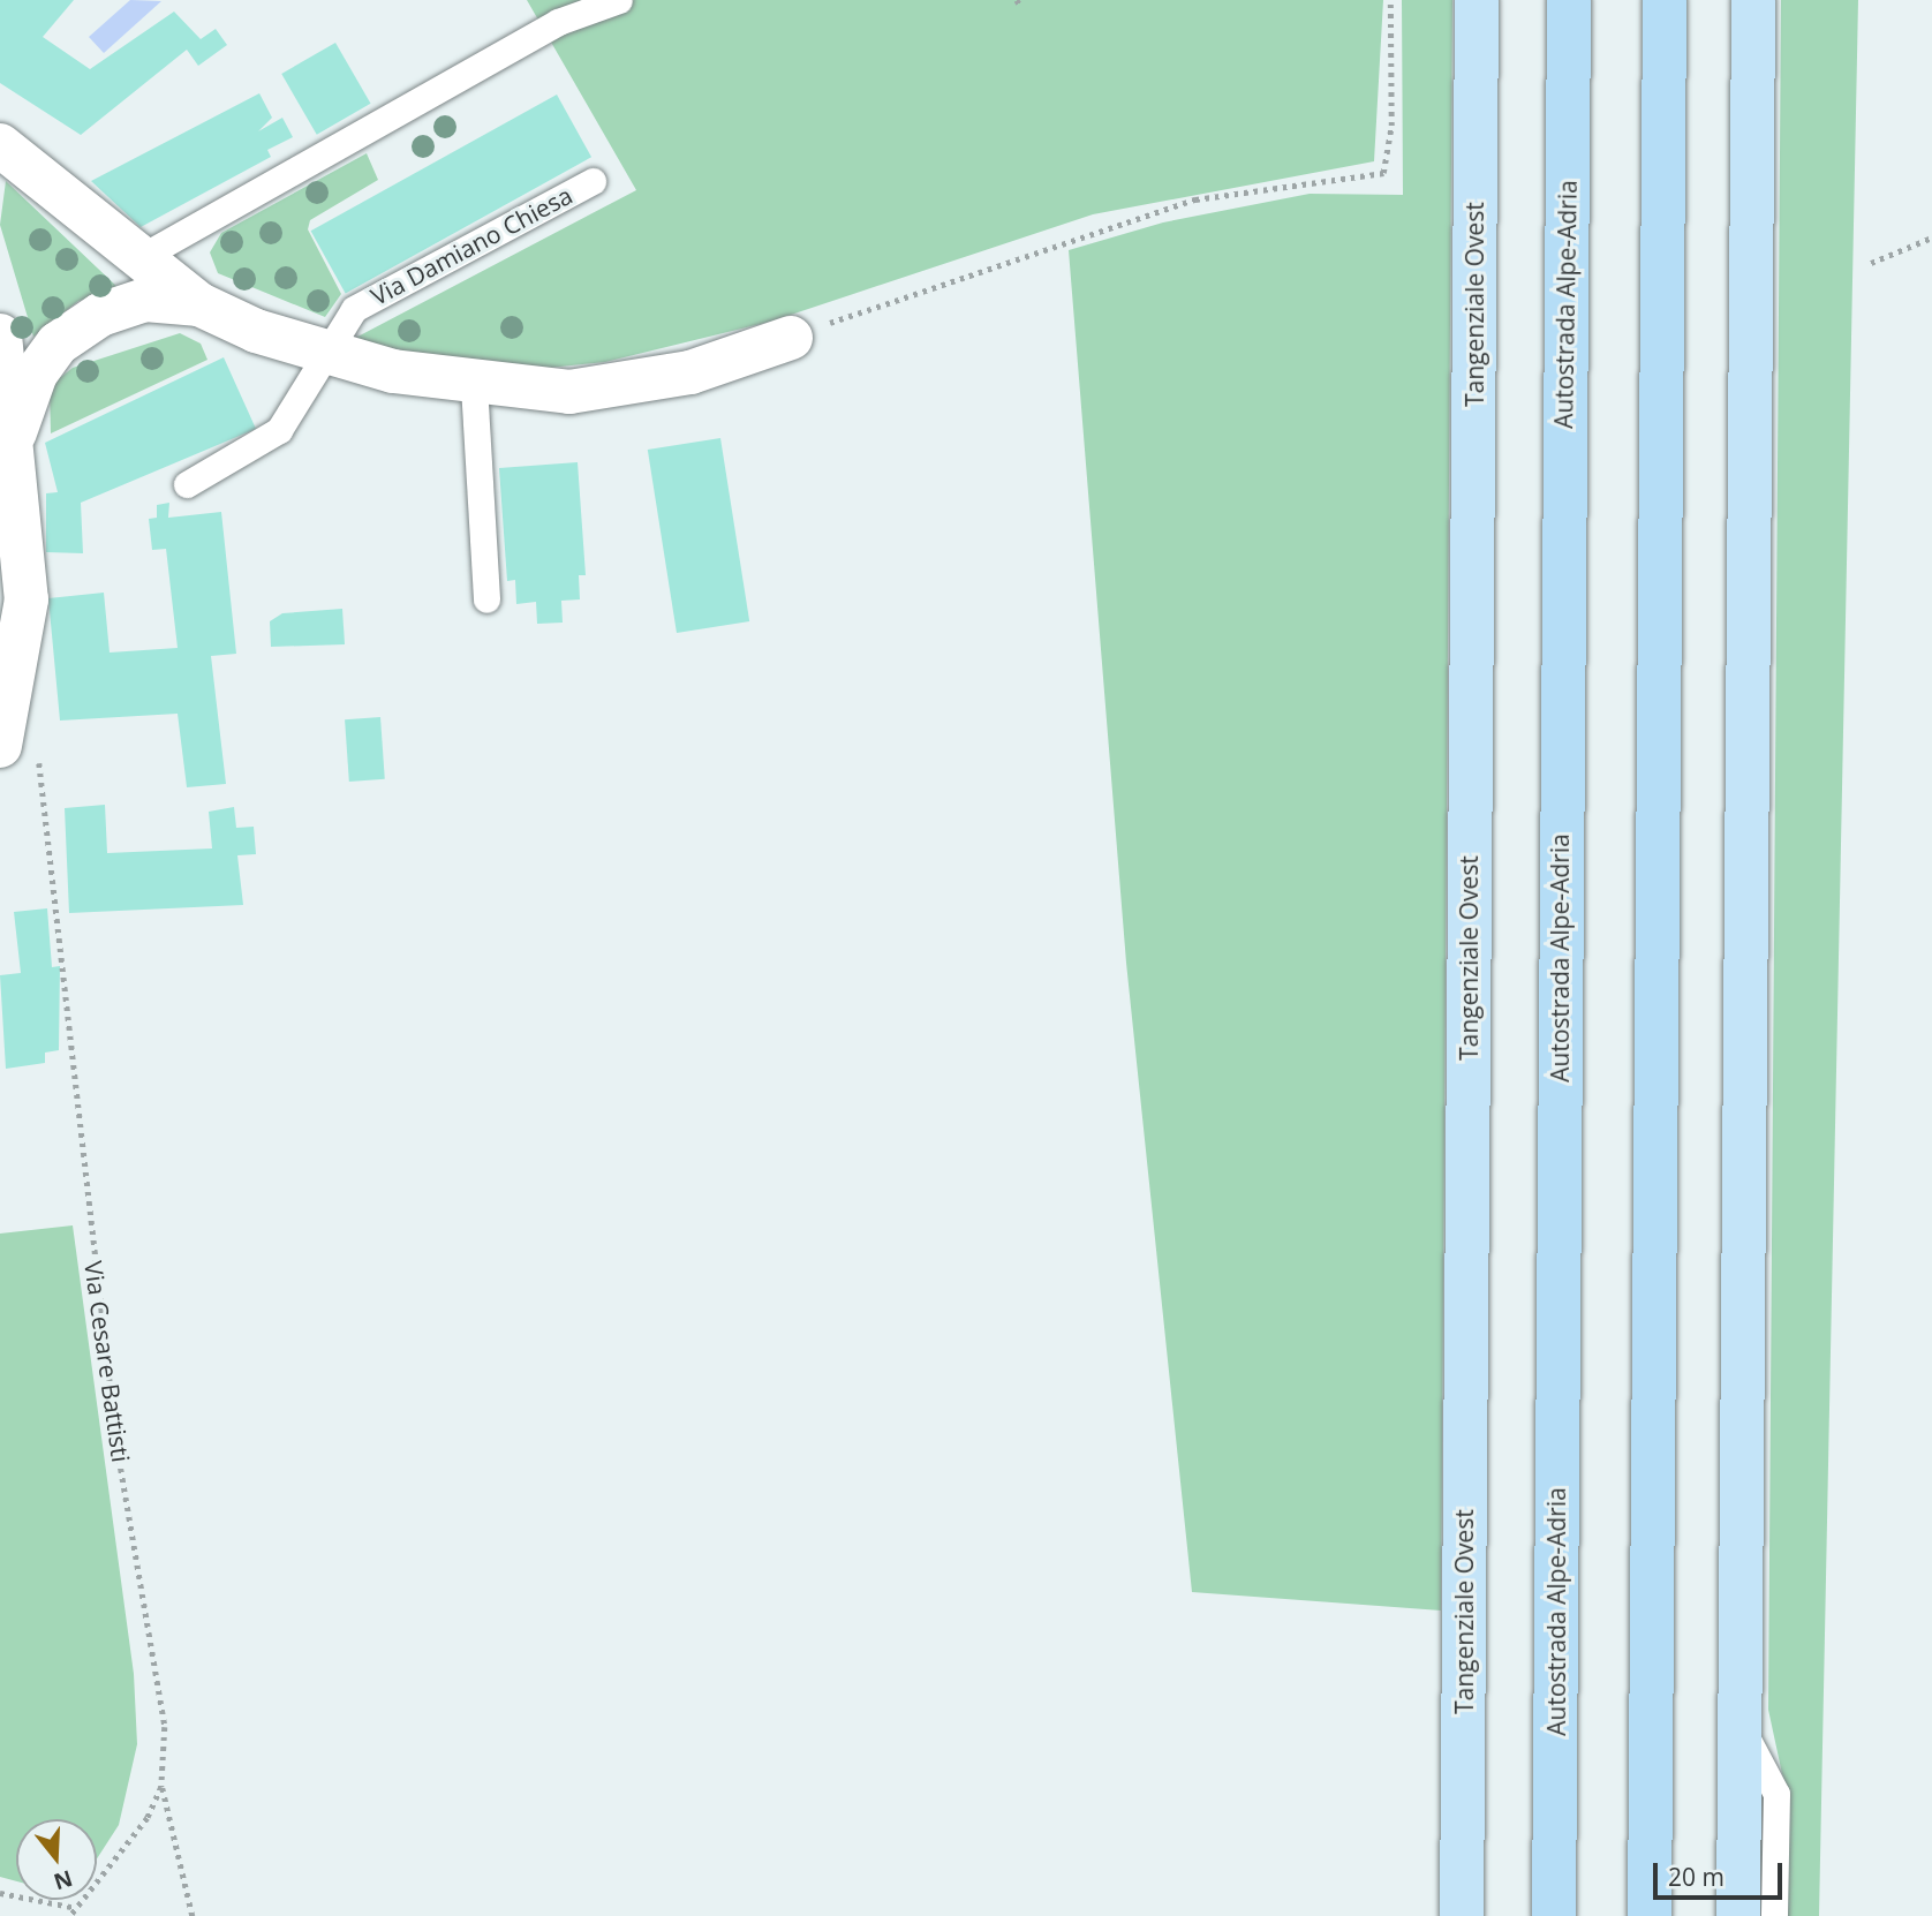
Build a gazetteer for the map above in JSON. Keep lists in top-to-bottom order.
{
  "streets": {
    "highway": ["Tangenziale Ovest", "Autostrada Alpe-Adria"],
    "lane": ["Via Damiano Chiesa"],
    "path": ["Via Cesare Battisti"]
  },
  "scale_bar": "20 m",
  "north": "bottom"
}
